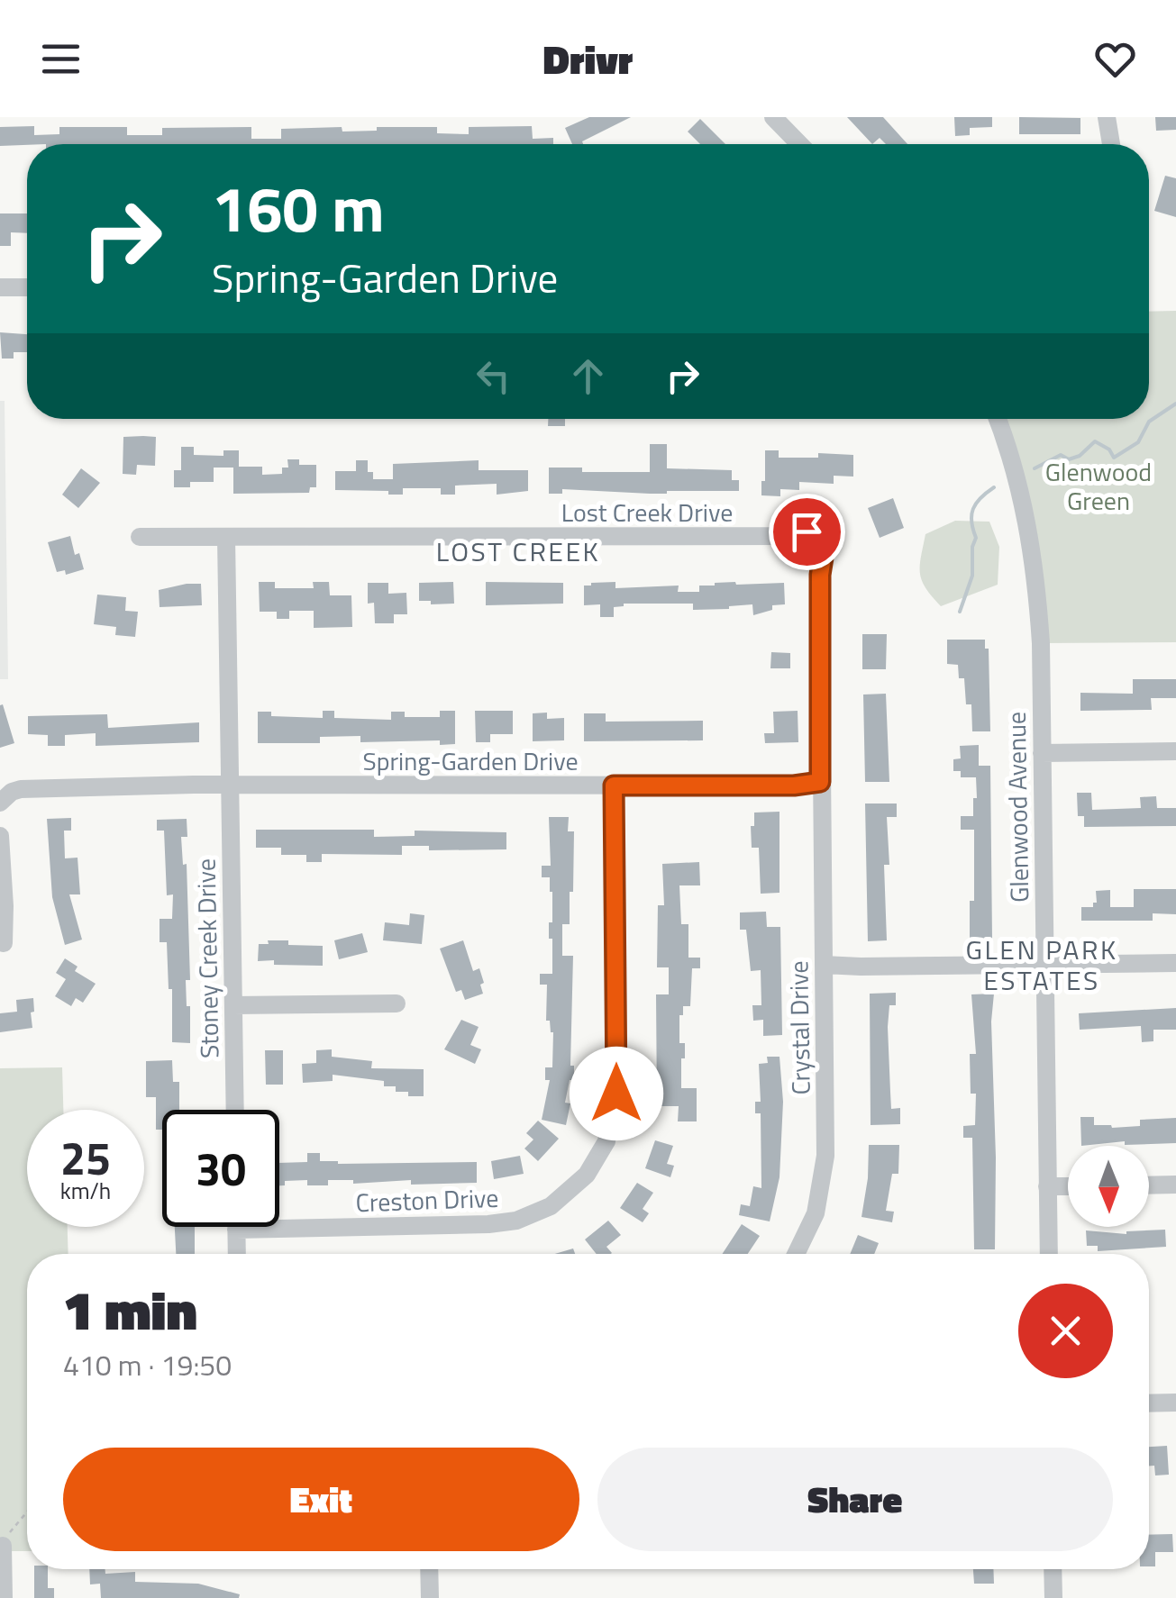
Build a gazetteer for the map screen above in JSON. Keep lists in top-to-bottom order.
{
  "streets": {
    "street": [
      "Lost Creek Drive",
      "Spring-Garden Drive",
      "Glenwood Avenue",
      "Stoney Creek Drive",
      "Crystal Drive",
      "Creston Drive"
    ]
  },
  "crossings": [
    ["Lost Creek Drive", "Spring-Garden Drive"],
    ["Lost Creek Drive", "Crystal Drive"],
    ["Spring-Garden Drive", "Stoney Creek Drive"],
    ["Spring-Garden Drive", "Crystal Drive"],
    ["Spring-Garden Drive", "Creston Drive"]
  ],
  "districts": ["LOST CREEK", "GLEN PARK ESTATES"],
  "parks": ["Glenwood Green"],
  "north": "bottom",
  "page": {
    "header": "Drivr",
    "turn": ["160 m", "Spring-Garden Drive"],
    "speed": "25 km/h",
    "limit": "30",
    "heading": ["1 min", "410 m · 19:50"],
    "buttons": ["Exit", "Share"]
  }
}
